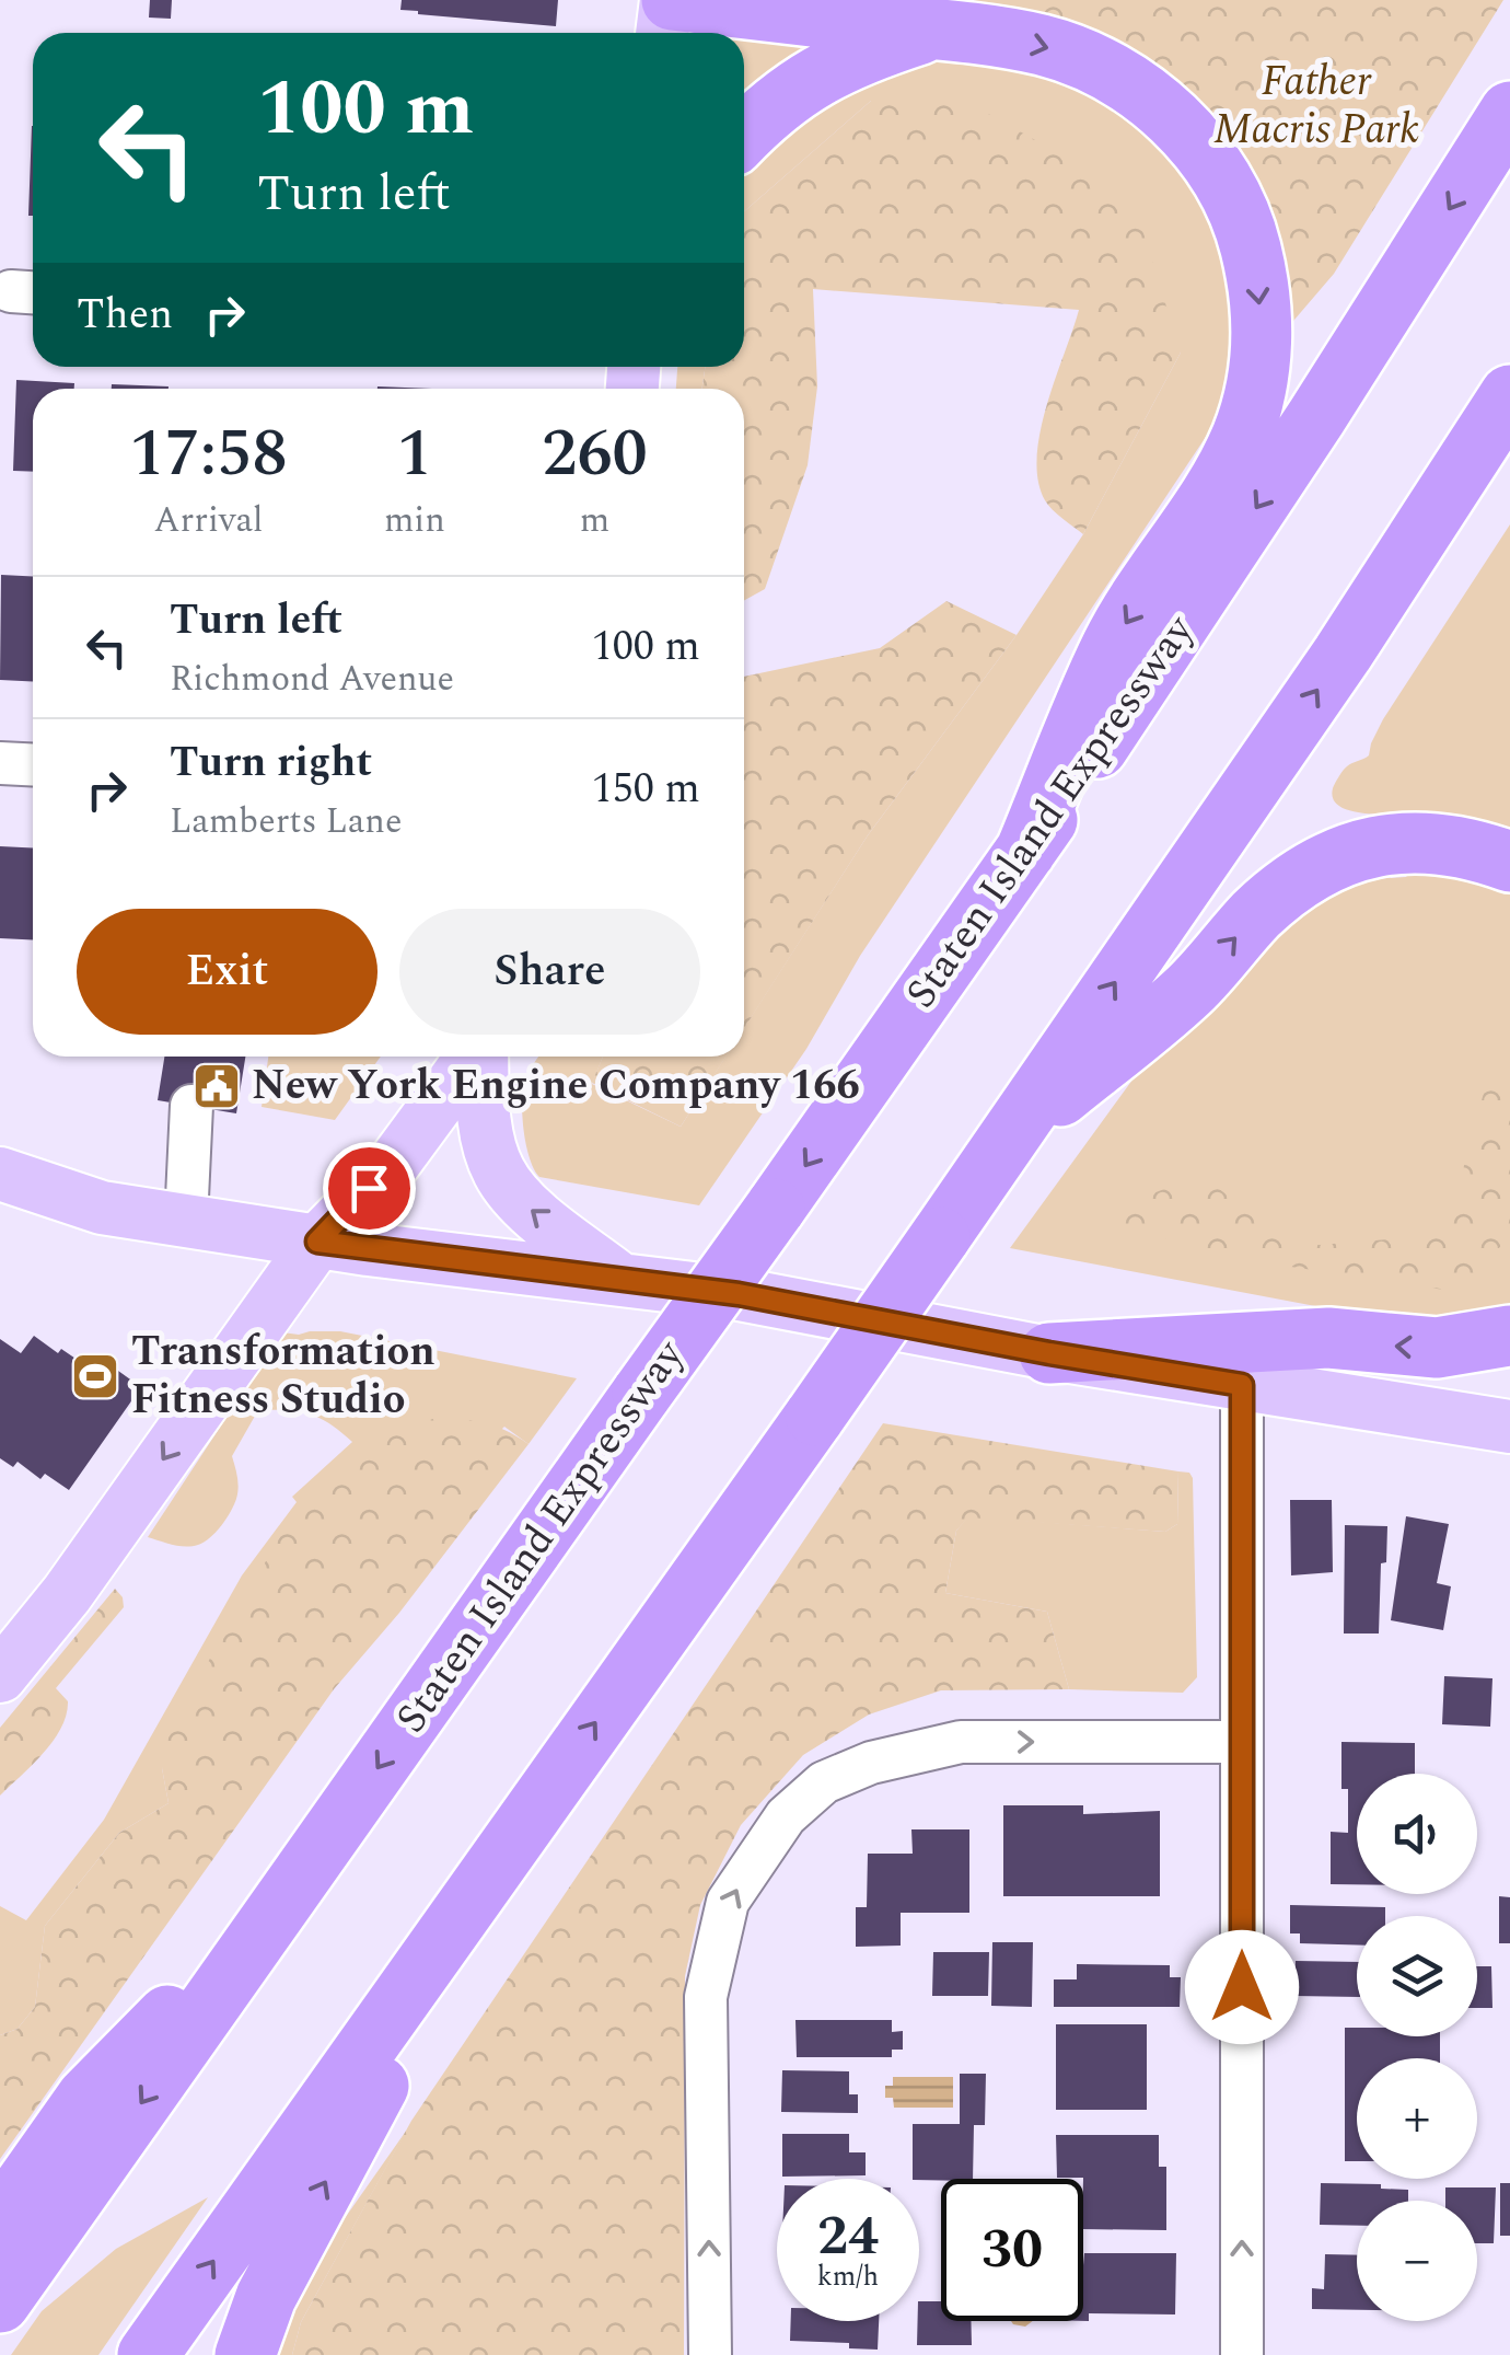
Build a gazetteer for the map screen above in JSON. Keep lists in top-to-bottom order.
{
  "streets": {
    "highway": ["Staten Island Expressway"]
  },
  "parks": ["Father Macris Park"],
  "places": {
    "public building": ["New York Engine Company 166"],
    "sports": ["Transformation Fitness Studio"]
  },
  "page": {
    "turn": ["100 m", "Turn left"],
    "then": "Then",
    "eta": [
      "17:58",
      "Arrival",
      "1",
      "min",
      "260",
      "m"
    ],
    "list": [
      {
        "name": "Turn left",
        "note": "Richmond Avenue",
        "value": "100 m"
      },
      {
        "name": "Turn right",
        "note": "Lamberts Lane",
        "value": "150 m"
      }
    ],
    "buttons": ["Exit", "Share"],
    "map_buttons": ["+", "−"],
    "speed": "24 km/h",
    "limit": "30"
  }
}
